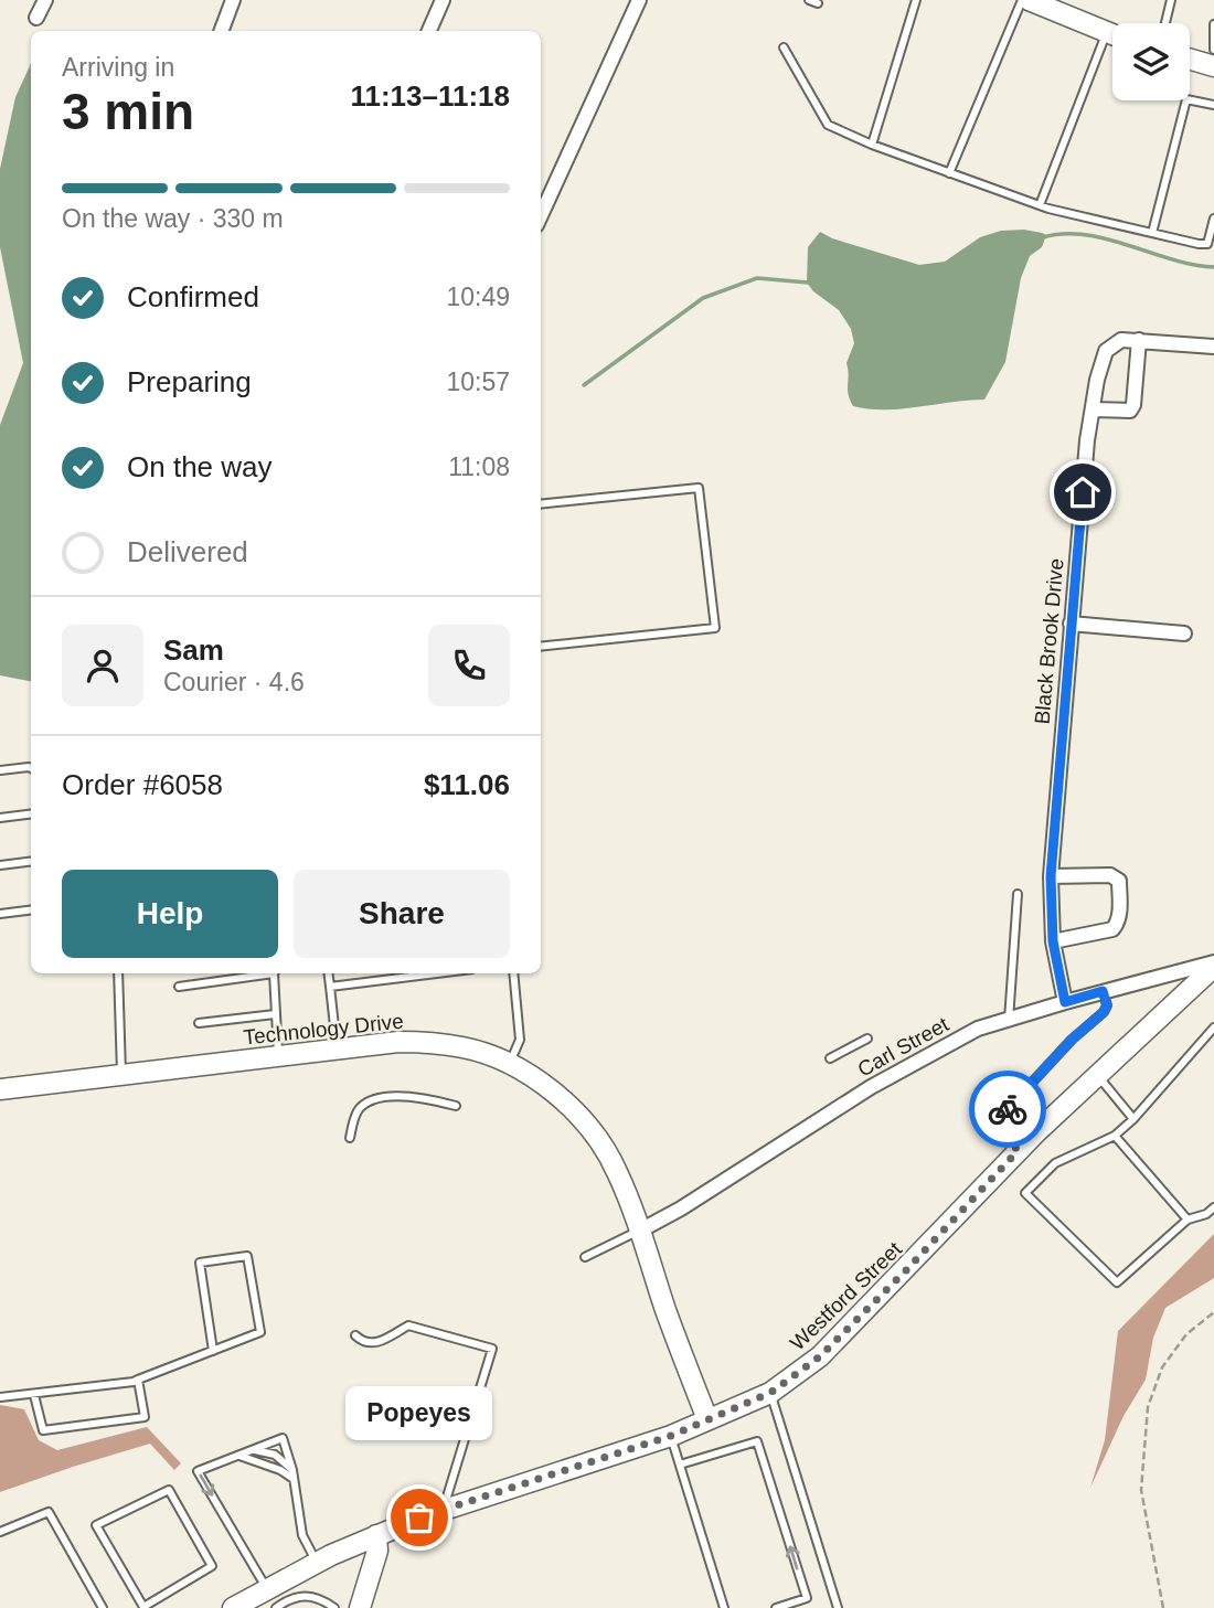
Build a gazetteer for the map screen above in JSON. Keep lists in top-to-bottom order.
{
  "streets": {
    "main road": ["Technology Drive", "Westford Street"],
    "street": ["Black Brook Drive", "Carl Street"]
  },
  "crossings": [
    ["Black Brook Drive", "Carl Street"],
    ["Technology Drive", "Carl Street"],
    ["Technology Drive", "Westford Street"],
    ["Carl Street", "Westford Street"]
  ],
  "places": ["Popeyes"],
  "page": {
    "heading": ["3 min", "Arriving in", "11:13–11:18"],
    "panel": [
      "Sam",
      "Courier · 4.6",
      "Order #6058",
      "$11.06"
    ],
    "bar": "On the way · 330 m",
    "list": [
      ["Confirmed", "10:49"],
      ["Preparing", "10:57"],
      ["On the way", "11:08"],
      "Delivered"
    ],
    "buttons": ["Help", "Share"],
    "bubble": "Popeyes"
  }
}
